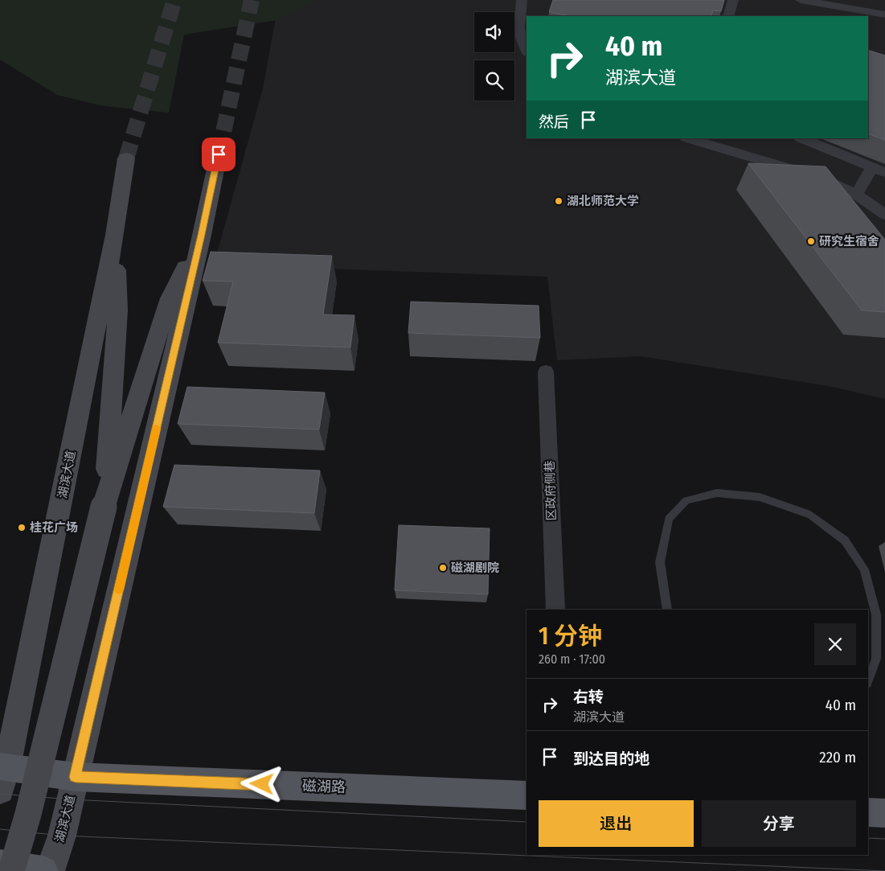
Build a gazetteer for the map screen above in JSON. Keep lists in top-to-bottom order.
{
  "streets": {
    "main road": ["湖滨大道", "磁湖路"],
    "street": ["区政府侧巷"]
  },
  "crossings": [
    ["湖滨大道", "磁湖路"]
  ],
  "places": [
    "湖北师范大学",
    "研究生宿舍",
    "桂花广场",
    "磁湖剧院"
  ],
  "page": {
    "turn": ["40 m", "湖滨大道"],
    "then": "然后",
    "heading": ["1 分钟", "260 m · 17:00"],
    "list": [
      {
        "name": "右转",
        "note": "湖滨大道",
        "value": "40 m"
      },
      {
        "name": "到达目的地",
        "value": "220 m"
      }
    ],
    "buttons": ["退出", "分享"]
  }
}
